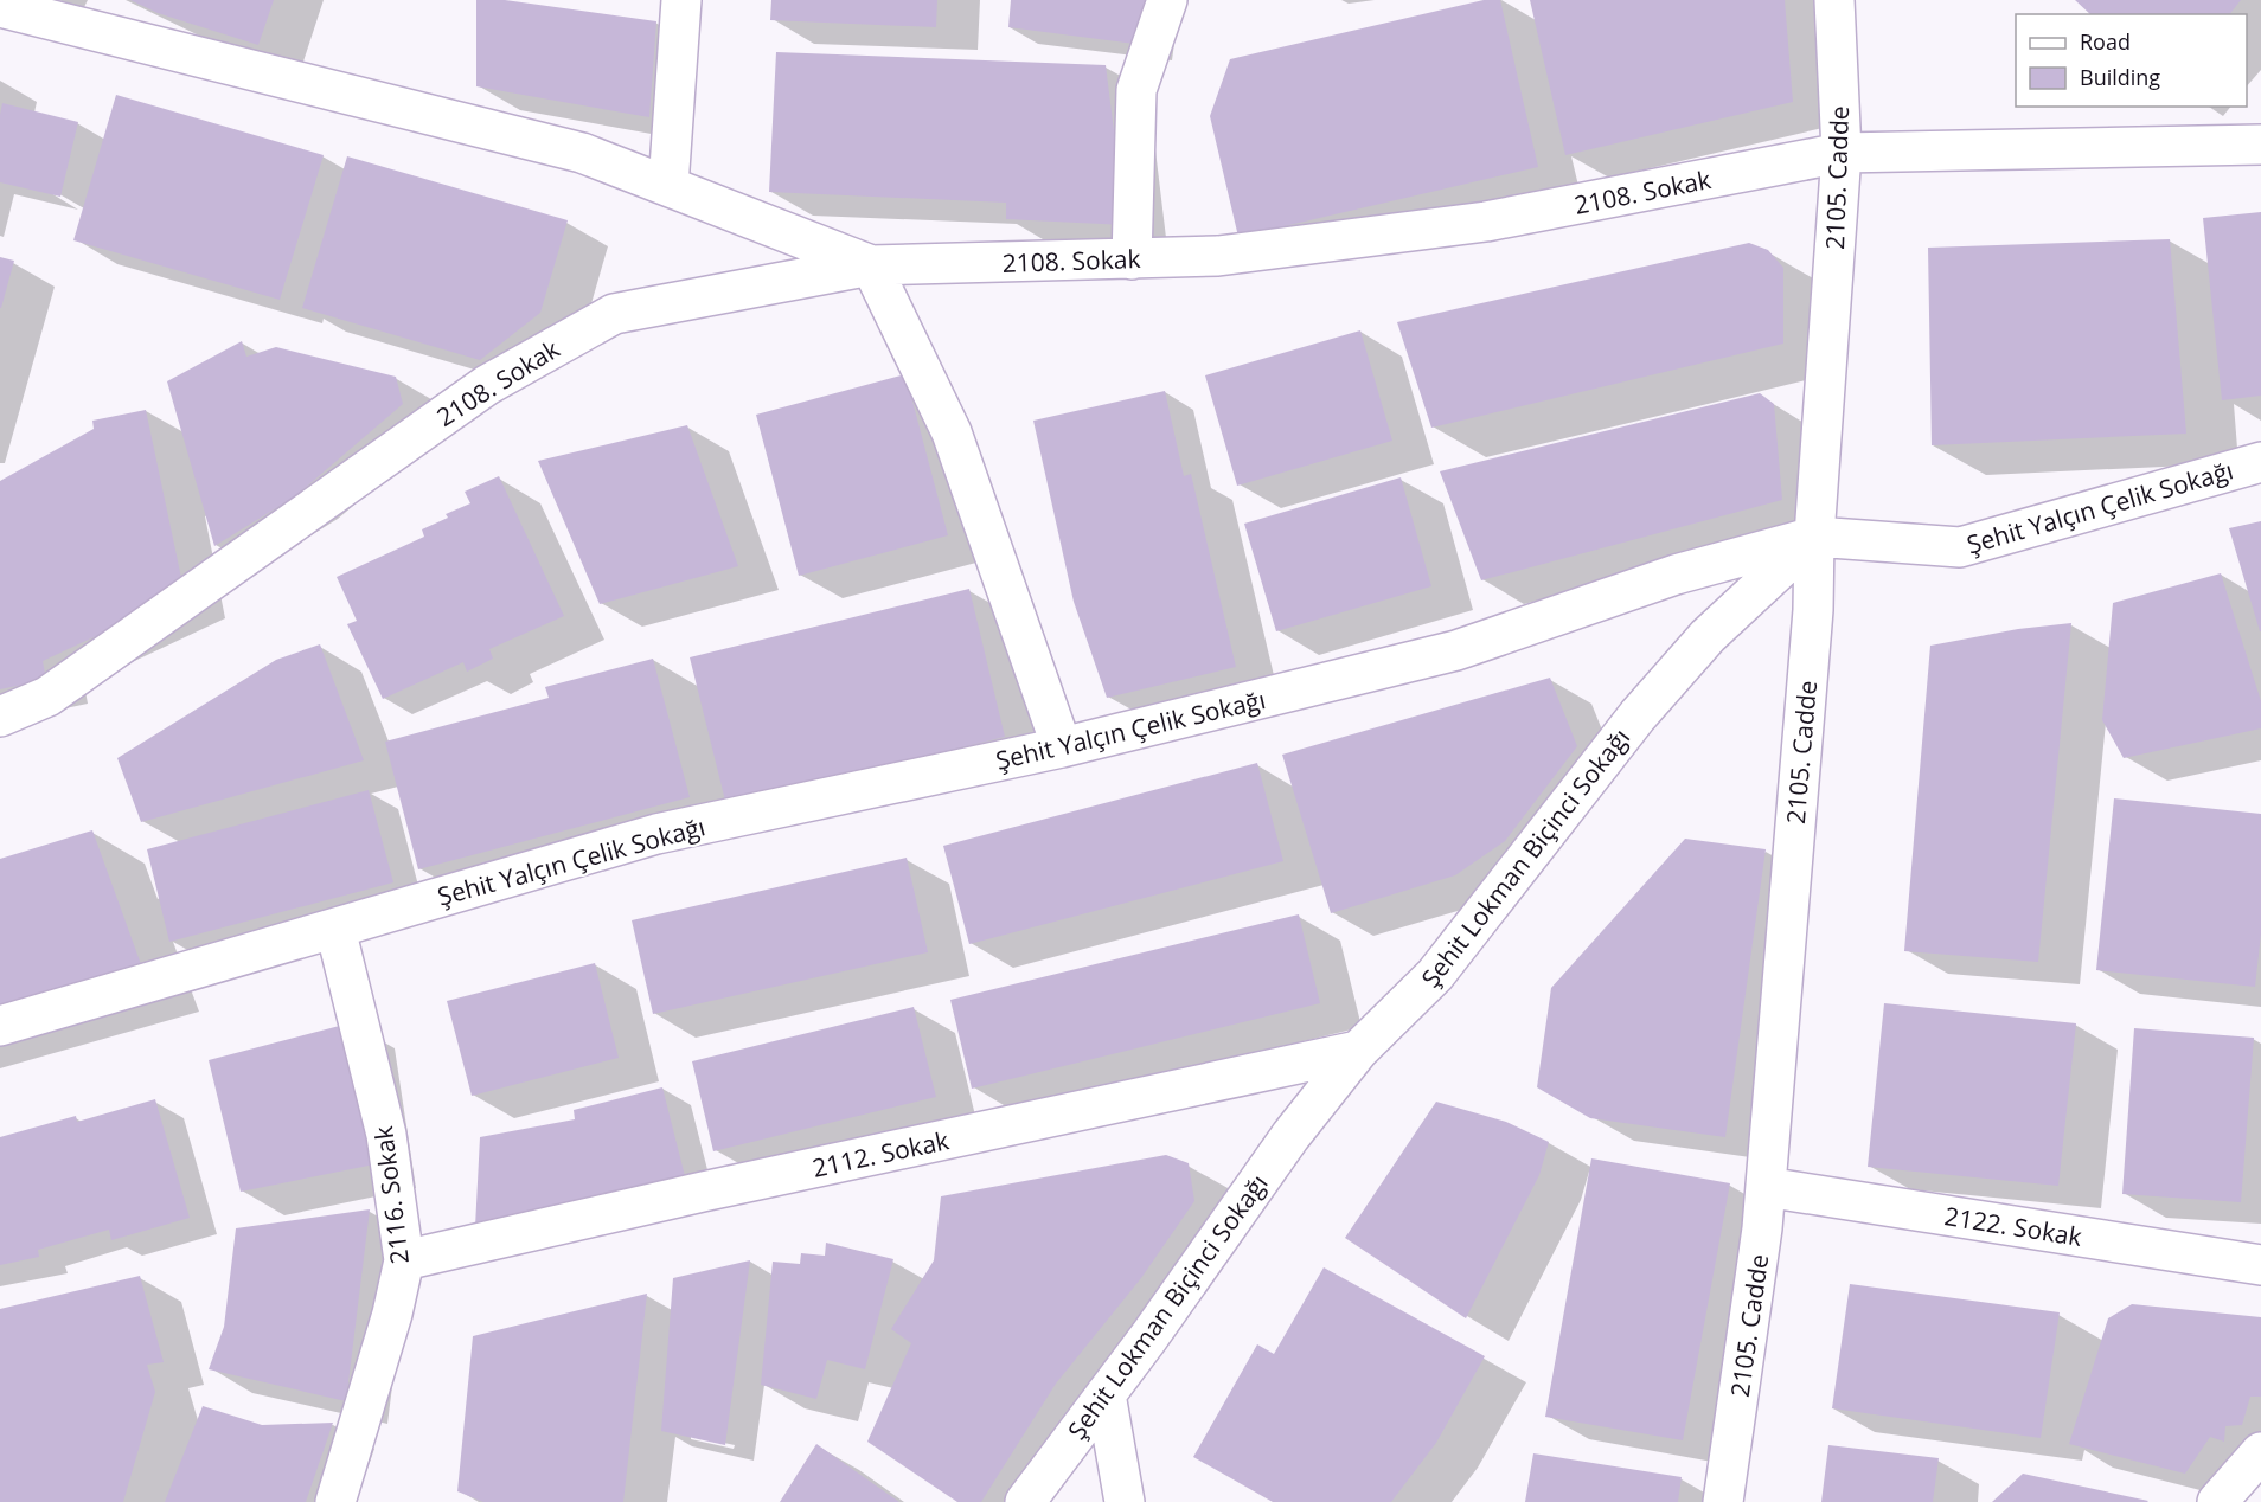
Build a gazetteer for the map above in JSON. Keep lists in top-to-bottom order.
{
  "streets": {
    "street": [
      "2105. Cadde",
      "2108. Sokak",
      "Şehit Yalçın Çelik Sokağı",
      "Şehit Lokman Biçinci Sokağı",
      "2112. Sokak",
      "2116. Sokak",
      "2122. Sokak"
    ]
  },
  "crossings": [
    ["2105. Cadde", "2108. Sokak"],
    ["2105. Cadde", "Şehit Yalçın Çelik Sokağı"],
    ["2105. Cadde", "Şehit Lokman Biçinci Sokağı"],
    ["2105. Cadde", "2122. Sokak"],
    ["Şehit Yalçın Çelik Sokağı", "Şehit Lokman Biçinci Sokağı"],
    ["Şehit Yalçın Çelik Sokağı", "2116. Sokak"],
    ["Şehit Lokman Biçinci Sokağı", "2112. Sokak"],
    ["2112. Sokak", "2116. Sokak"]
  ],
  "legend": ["Road", "Building"]
}
